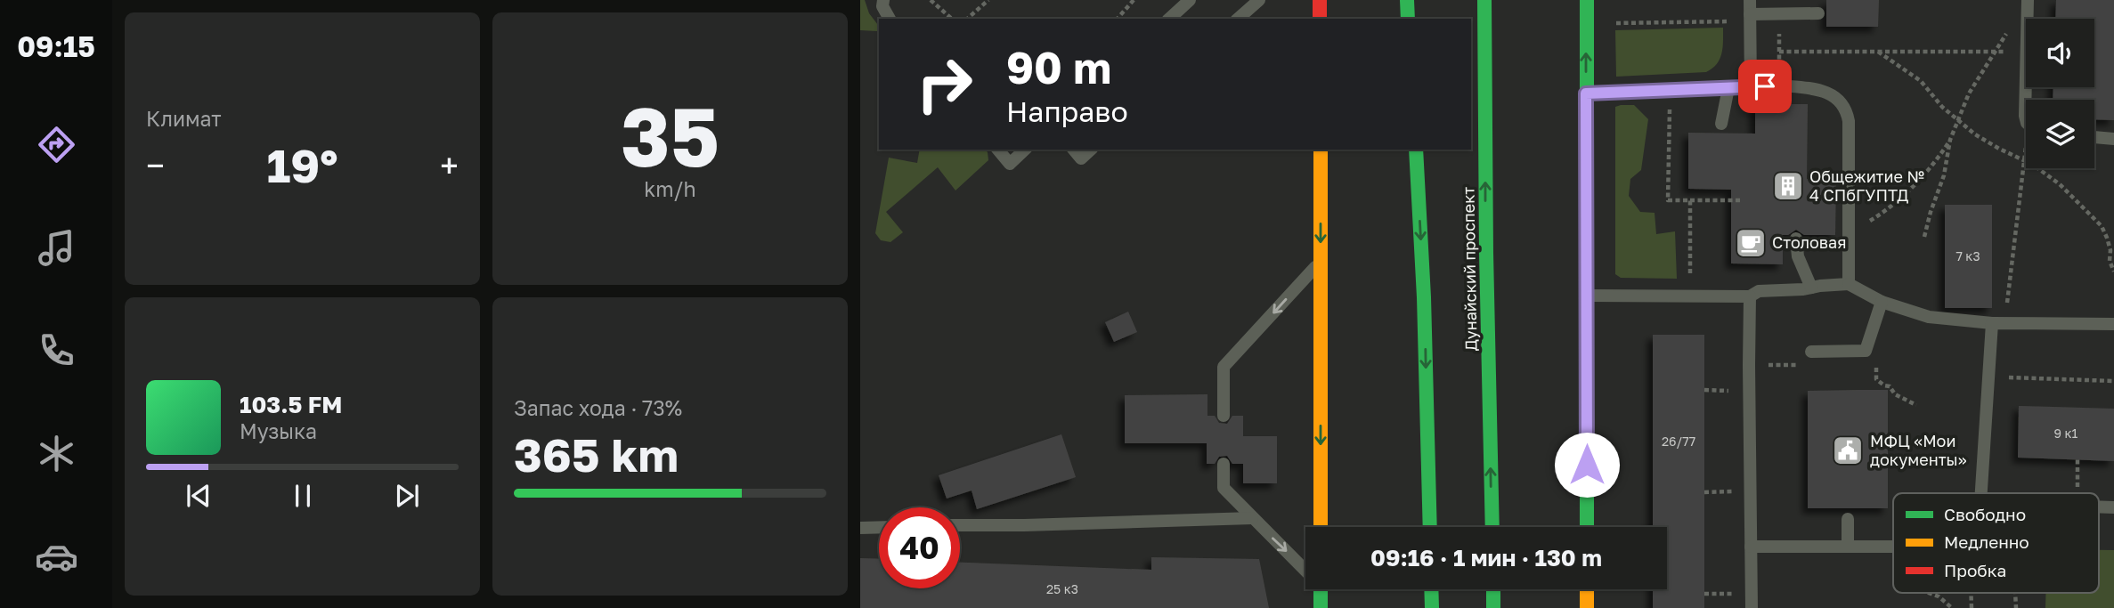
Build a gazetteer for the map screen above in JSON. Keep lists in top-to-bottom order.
{
  "streets": {
    "main road": ["Дунайский проспект"]
  },
  "places": {
    "building": ["Общежитие № 4 СПбГУПТД"],
    "cafe": ["Столовая"],
    "public building": ["МФЦ «Мои документы»"]
  },
  "house_numbers": [
    "7 к3",
    "9 к1",
    "26/77",
    "25 к3"
  ],
  "legend": ["Свободно", "Медленно", "Пробка"],
  "page": {
    "tabs": "09:15",
    "tile": [
      "Климат",
      ["35", "km/h"],
      ["Запас хода · 73%", "365 km"]
    ],
    "turn": ["90 m", "Направо"],
    "heat": ["−", "19°", "+"],
    "song": ["103.5 FM", "Музыка"],
    "limit": "40",
    "trip": "09:16 · 1 мин · 130 m"
  }
}
